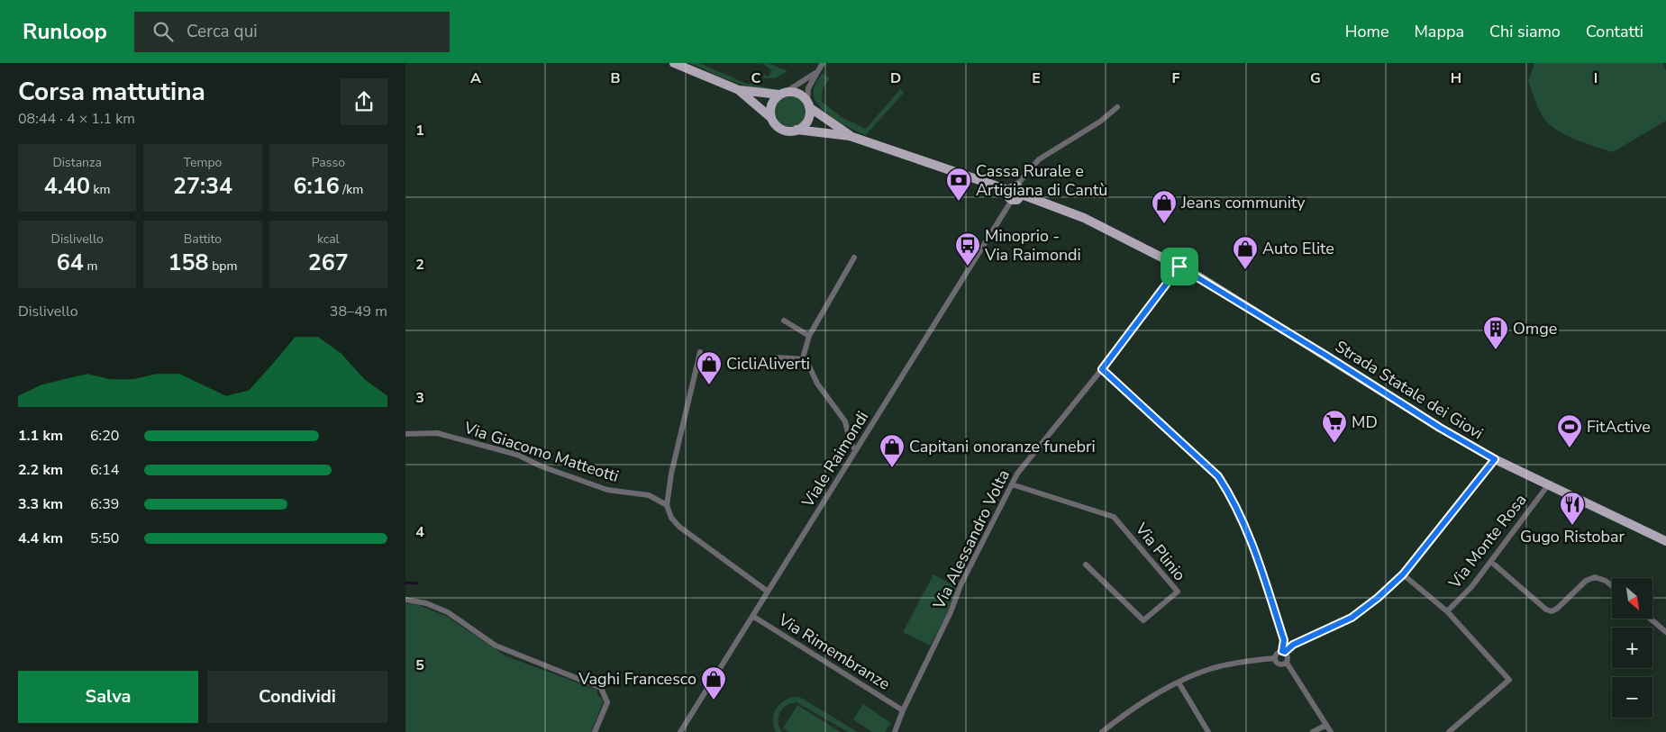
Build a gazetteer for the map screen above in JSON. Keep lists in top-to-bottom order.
{
  "streets": {
    "main road": ["Strada Statale dei Giovi"],
    "street": [
      "Via Giacomo Matteotti",
      "Viale Raimondi",
      "Via Alessandro Volta",
      "Via Monte Rosa",
      "Via Plinio",
      "Via Rimembranze"
    ]
  },
  "crossings": [
    ["Strada Statale dei Giovi", "Viale Raimondi"],
    ["Strada Statale dei Giovi", "Via Alessandro Volta"],
    ["Strada Statale dei Giovi", "Via Monte Rosa"],
    ["Viale Raimondi", "Via Rimembranze"],
    ["Via Alessandro Volta", "Via Plinio"],
    ["Via Alessandro Volta", "Via Rimembranze"]
  ],
  "places": {
    "bank": ["Cassa Rurale e Artigiana di Cantù"],
    "shop": [
      "Jeans community",
      "Auto Elite",
      "CicliAliverti",
      "Capitani onoranze funebri",
      "Vaghi Francesco"
    ],
    "bus stop": ["Minoprio - Via Raimondi"],
    "building": ["Omge"],
    "supermarket": ["MD"],
    "sports": ["FitActive"],
    "restaurant": ["Gugo Ristobar"]
  },
  "north": "bottom right",
  "page": {
    "header": "Runloop",
    "search": "Cerca qui",
    "nav": [
      "Home",
      "Mappa",
      "Chi siamo",
      "Contatti"
    ],
    "heading": ["Corsa mattutina", "08:44 · 4 × 1.1 km"],
    "stats": [
      ["Distanza", "4.40 km"],
      ["Tempo", "27:34"],
      ["Passo", "6:16 /km"],
      ["Dislivello", "64 m"],
      ["Battito", "158 bpm"],
      ["kcal", "267"]
    ],
    "chart": ["Dislivello", "38–49 m"],
    "list": [
      {
        "name": "1.1 km",
        "note": "6:20"
      },
      {
        "name": "2.2 km",
        "note": "6:14"
      },
      {
        "name": "3.3 km",
        "note": "6:39"
      },
      {
        "name": "4.4 km",
        "note": "5:50"
      }
    ],
    "map_buttons": ["+", "−"],
    "buttons": ["Salva", "Condividi"]
  },
  "grid": {
    "columns": [
      "A",
      "B",
      "C",
      "D",
      "E",
      "F",
      "G",
      "H",
      "I"
    ],
    "rows": [
      "1",
      "2",
      "3",
      "4",
      "5"
    ]
  }
}
